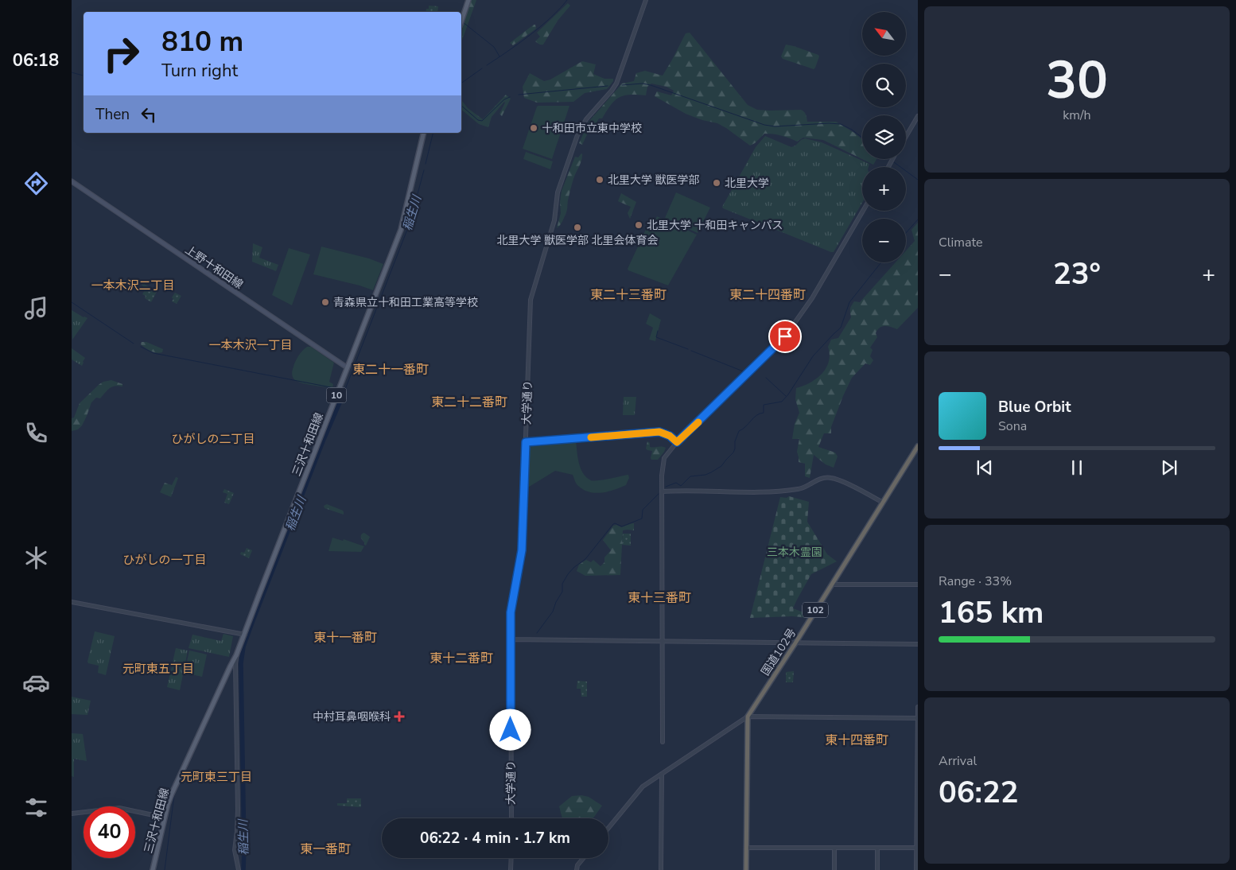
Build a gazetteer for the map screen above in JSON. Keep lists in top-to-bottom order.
{
  "streets": {
    "highway": ["102", "国道102号"],
    "main road": ["上野十和田線", "10", "三沢十和田線"],
    "street": ["大学通り"]
  },
  "crossings": [
    ["上野十和田線", "三沢十和田線"],
    ["10", "三沢十和田線"]
  ],
  "districts": [
    "一本木沢二丁目",
    "東二十三番町",
    "東二十四番町",
    "一本木沢一丁目",
    "東二十一番町",
    "東二十二番町",
    "ひがしの二丁目",
    "ひがしの一丁目",
    "東十三番町",
    "東十一番町",
    "東十二番町",
    "元町東五丁目",
    "東十四番町",
    "元町東三丁目",
    "東一番町"
  ],
  "water": ["稲生川"],
  "parks": ["三本木霊園"],
  "places": {
    "other": [
      "十和田市立東中学校",
      "北里大学 獣医学部",
      "北里大学",
      "北里大学 十和田キャンパス",
      "北里大学 獣医学部 北里会体育会",
      "青森県立十和田工業高等学校"
    ],
    "health": ["中村耳鼻咽喉科"]
  },
  "north": "top left",
  "page": {
    "tabs": "06:18",
    "tile": [
      ["30", "km/h"],
      "Climate",
      ["Range · 33%", "165 km"],
      ["Arrival", "06:22"]
    ],
    "map_buttons": ["+", "−"],
    "turn": ["810 m", "Turn right"],
    "then": "Then",
    "heat": ["−", "23°", "+"],
    "song": ["Blue Orbit", "Sona"],
    "limit": "40",
    "trip": "06:22 · 4 min · 1.7 km"
  }
}
